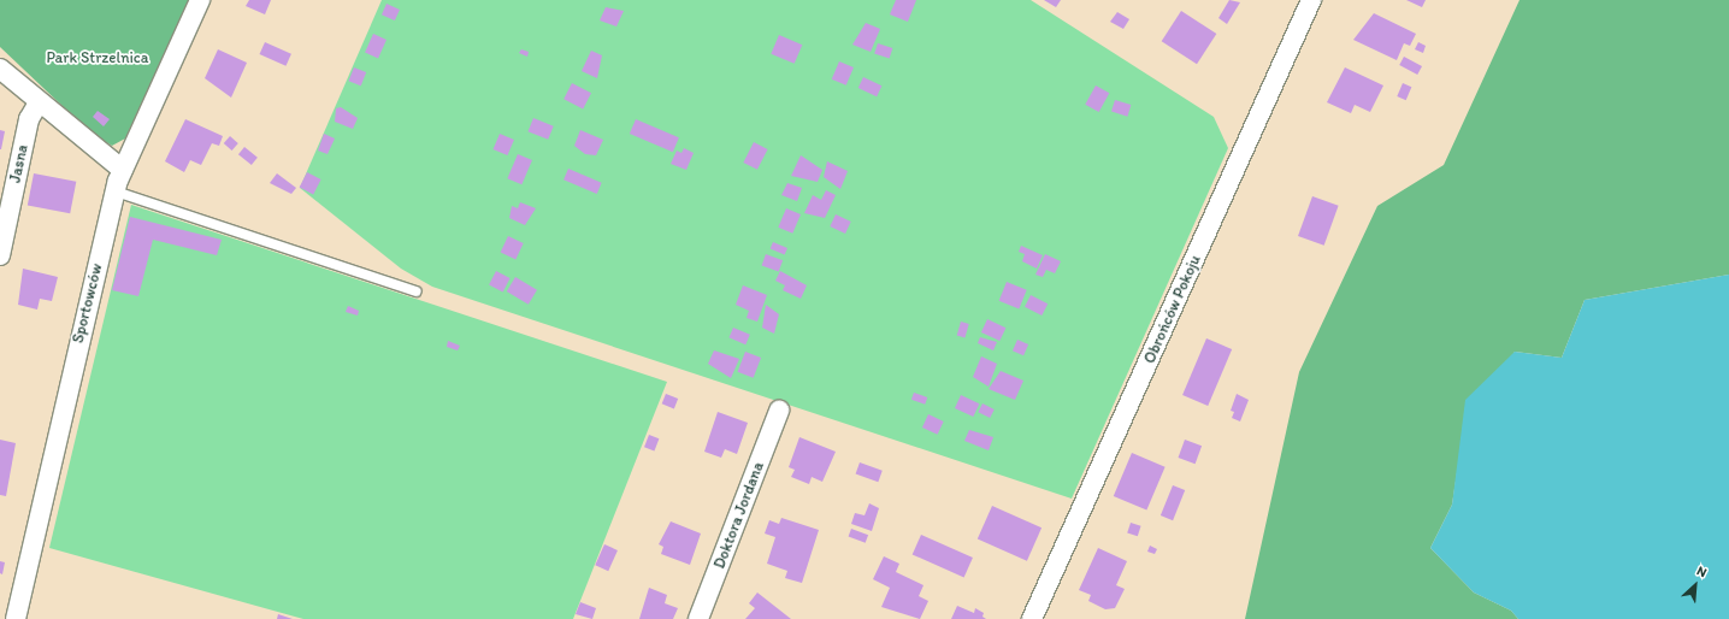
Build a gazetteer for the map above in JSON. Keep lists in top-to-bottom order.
{
  "streets": {
    "street": [
      "Jasna",
      "Sportowców",
      "Obrońców Pokoju",
      "Doktora Jordana"
    ]
  },
  "parks": ["Park Strzelnica"],
  "north": "top right"
}
